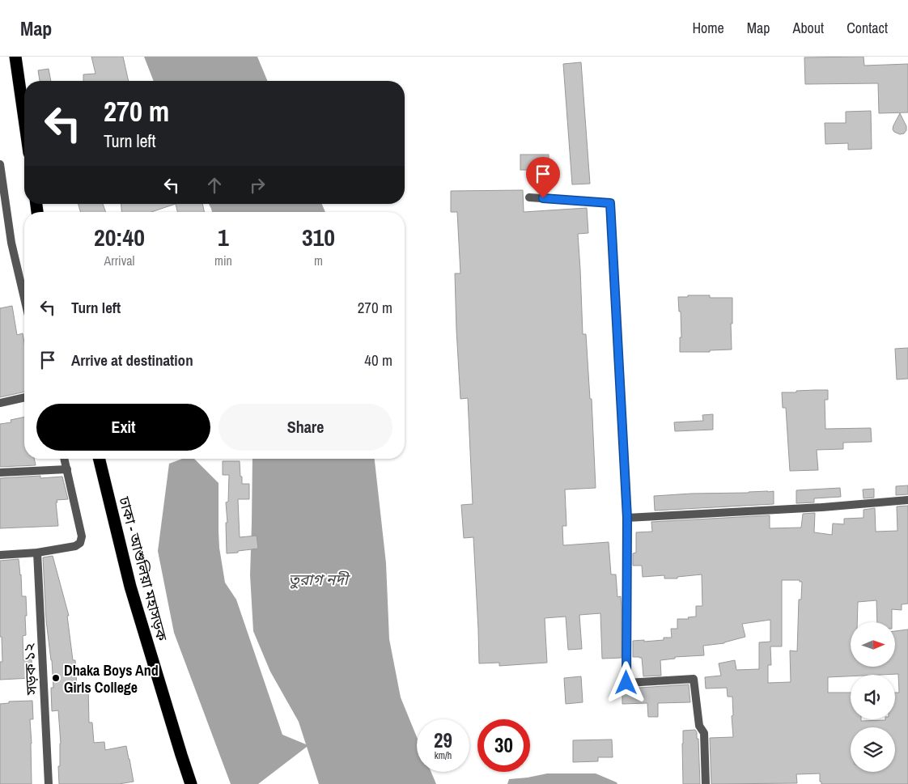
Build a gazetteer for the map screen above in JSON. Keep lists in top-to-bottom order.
{
  "streets": {
    "highway": ["ঢাকা - আশুলিয়া মহাসড়ক"],
    "street": ["সড়ক ১২"]
  },
  "water": ["তুরাগ নদী"],
  "places": ["Dhaka Boys And Girls College"],
  "north": "right",
  "page": {
    "header": "Map",
    "nav": [
      "Home",
      "Map",
      "About",
      "Contact"
    ],
    "turn": ["270 m", "Turn left"],
    "eta": [
      "20:40",
      "Arrival",
      "1",
      "min",
      "310",
      "m"
    ],
    "list": [
      {
        "name": "Turn left",
        "value": "270 m"
      },
      {
        "name": "Arrive at destination",
        "value": "40 m"
      }
    ],
    "buttons": ["Exit", "Share"],
    "speed": "29 km/h",
    "limit": "30"
  }
}
